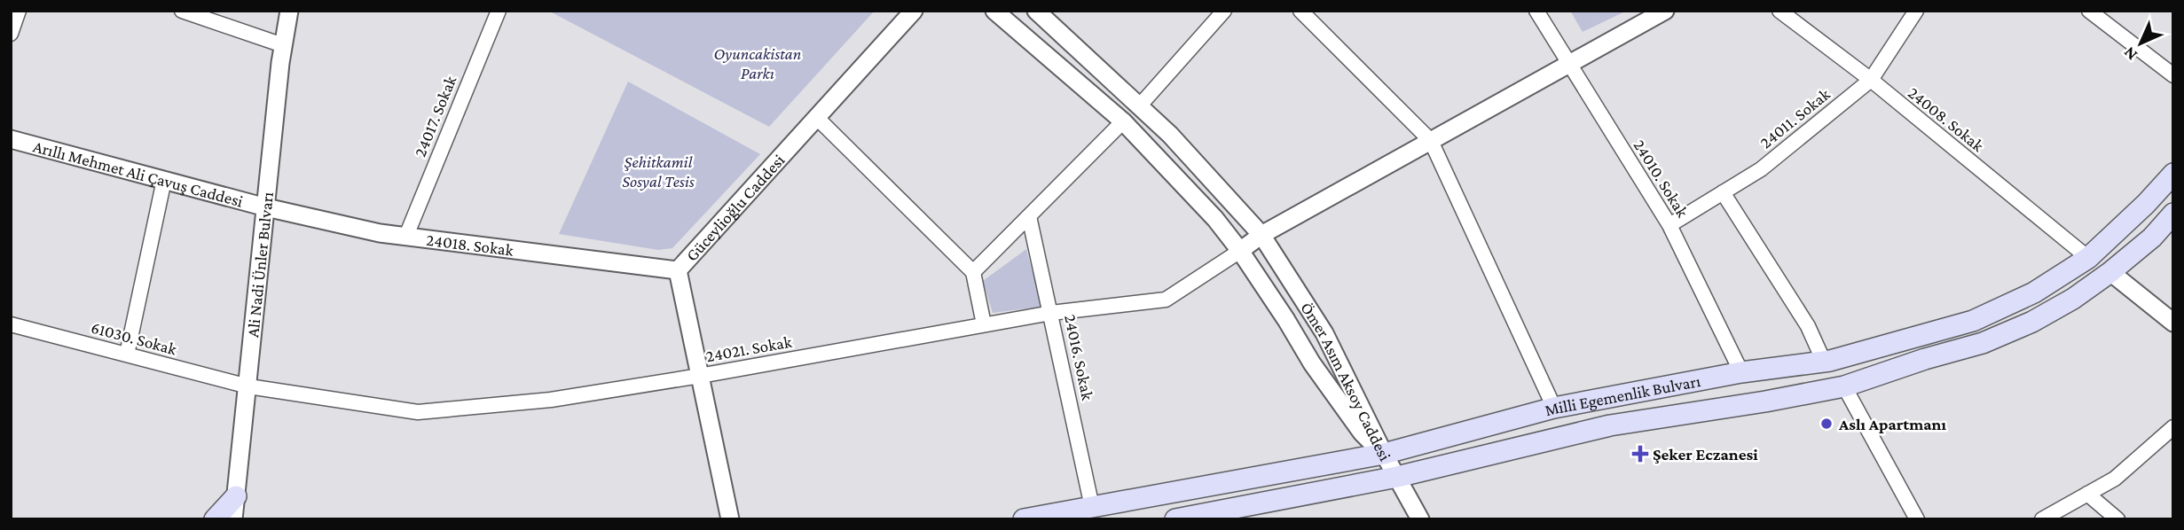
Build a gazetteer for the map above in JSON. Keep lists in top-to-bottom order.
{
  "streets": {
    "main road": ["Milli Egemenlik Bulvarı"],
    "street": [
      "24017. Sokak",
      "24011. Sokak",
      "24008. Sokak",
      "Arıllı Mehmet Ali Çavuş Caddesi",
      "24010. Sokak",
      "Güceylioğlu Caddesi",
      "24018. Sokak",
      "Ali Nadi Ünler Bulvarı",
      "61030. Sokak",
      "24021. Sokak",
      "24016. Sokak",
      "Ömer Asım Aksoy Caddesi"
    ]
  },
  "crossings": [
    ["24017. Sokak", "24018. Sokak"],
    ["24011. Sokak", "24008. Sokak"],
    ["24011. Sokak", "24010. Sokak"],
    ["24008. Sokak", "Milli Egemenlik Bulvarı"],
    ["Arıllı Mehmet Ali Çavuş Caddesi", "24018. Sokak"],
    ["Arıllı Mehmet Ali Çavuş Caddesi", "Ali Nadi Ünler Bulvarı"],
    ["24010. Sokak", "Milli Egemenlik Bulvarı"],
    ["Güceylioğlu Caddesi", "24018. Sokak"],
    ["Güceylioğlu Caddesi", "24021. Sokak"],
    ["24018. Sokak", "Ali Nadi Ünler Bulvarı"],
    ["Ali Nadi Ünler Bulvarı", "61030. Sokak"],
    ["Ali Nadi Ünler Bulvarı", "24021. Sokak"],
    ["61030. Sokak", "24021. Sokak"],
    ["24021. Sokak", "24016. Sokak"],
    ["24021. Sokak", "Ömer Asım Aksoy Caddesi"],
    ["24016. Sokak", "Milli Egemenlik Bulvarı"],
    ["Ömer Asım Aksoy Caddesi", "Milli Egemenlik Bulvarı"]
  ],
  "parks": ["Oyuncakistan Parkı", "Şehitkamil Sosyal Tesis"],
  "places": {
    "other": ["Aslı Apartmanı"],
    "health": ["Şeker Eczanesi"]
  },
  "north": "bottom left"
}
